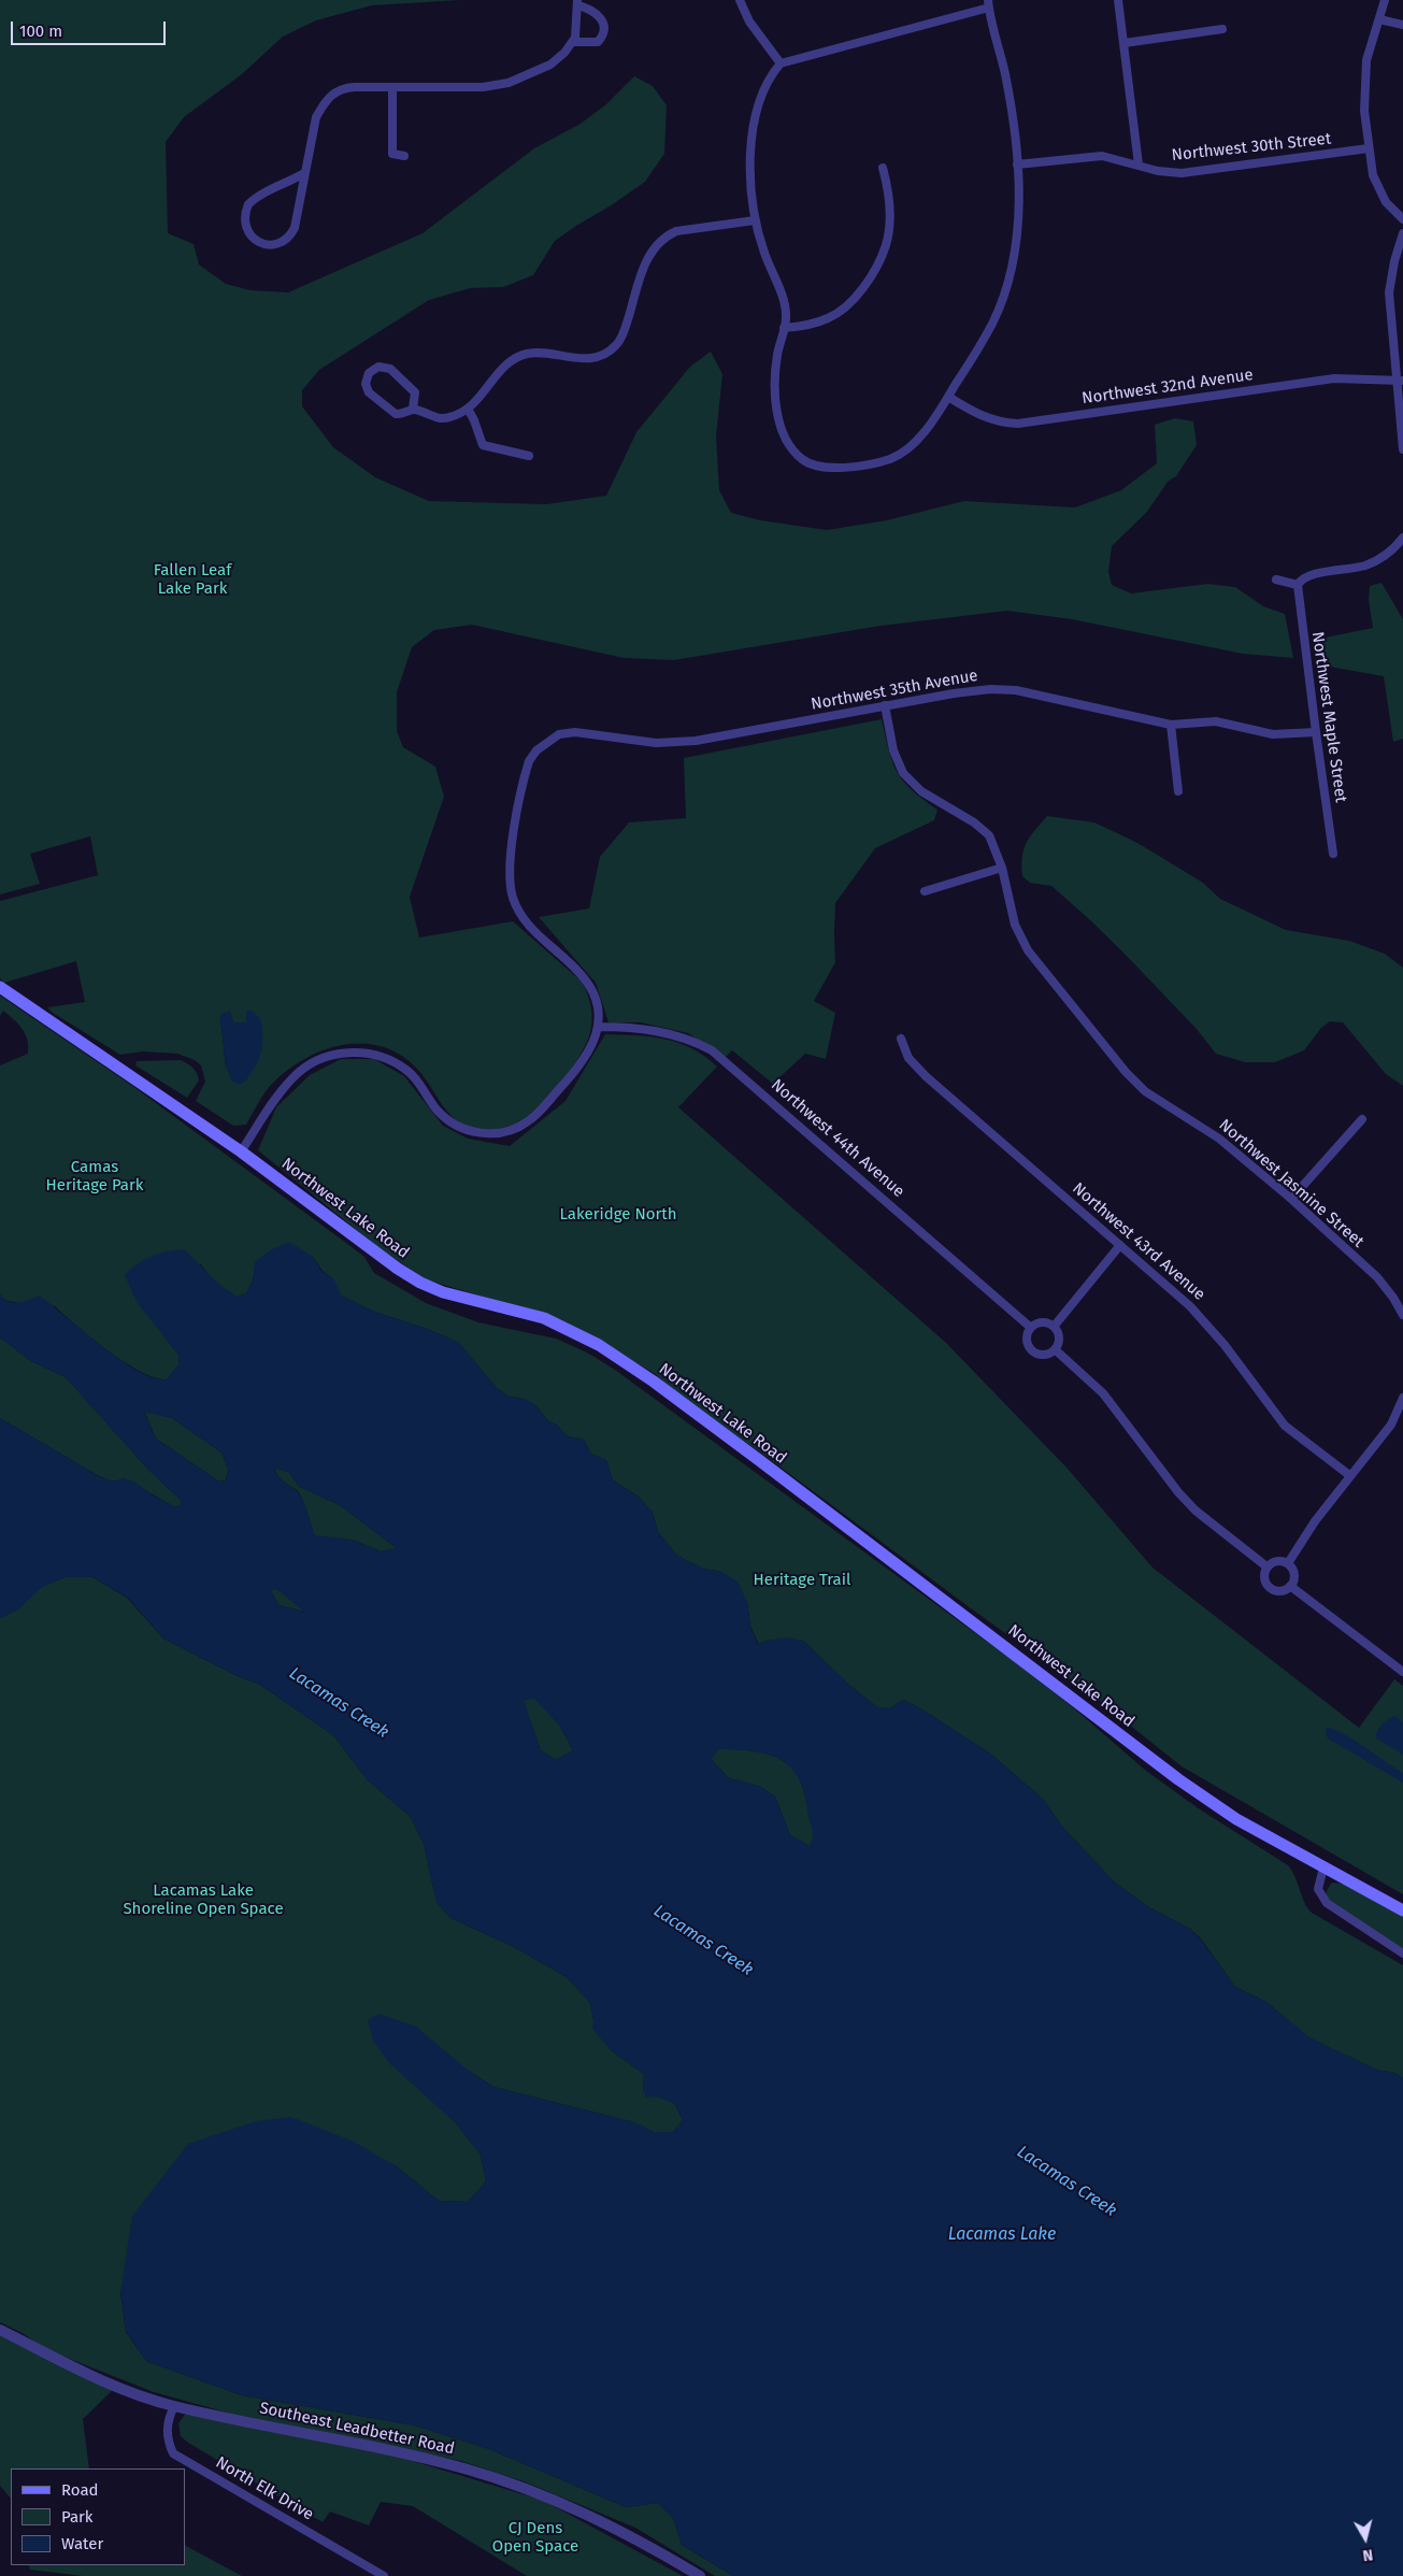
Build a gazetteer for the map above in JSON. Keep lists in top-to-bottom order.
{
  "streets": {
    "main road": ["Northwest Lake Road"],
    "street": [
      "Northwest 30th Street",
      "Northwest 32nd Avenue",
      "Northwest 35th Avenue",
      "Northwest Maple Street",
      "Northwest 44th Avenue",
      "Northwest Jasmine Street",
      "Northwest 43rd Avenue",
      "Southeast Leadbetter Road",
      "North Elk Drive"
    ]
  },
  "crossings": [
    ["Northwest 35th Avenue", "Northwest Maple Street"],
    ["Northwest 35th Avenue", "Northwest 44th Avenue"],
    ["Northwest 35th Avenue", "Northwest Jasmine Street"],
    ["Southeast Leadbetter Road", "North Elk Drive"]
  ],
  "water": ["Lacamas Creek", "Lacamas Lake"],
  "parks": [
    "Fallen Leaf Lake Park",
    "Camas Heritage Park",
    "Lakeridge North",
    "Heritage Trail",
    "Lacamas Lake Shoreline Open Space",
    "CJ Dens Open Space"
  ],
  "legend": ["Road", "Park", "Water"],
  "scale_bar": "100 m",
  "north": "bottom"
}
